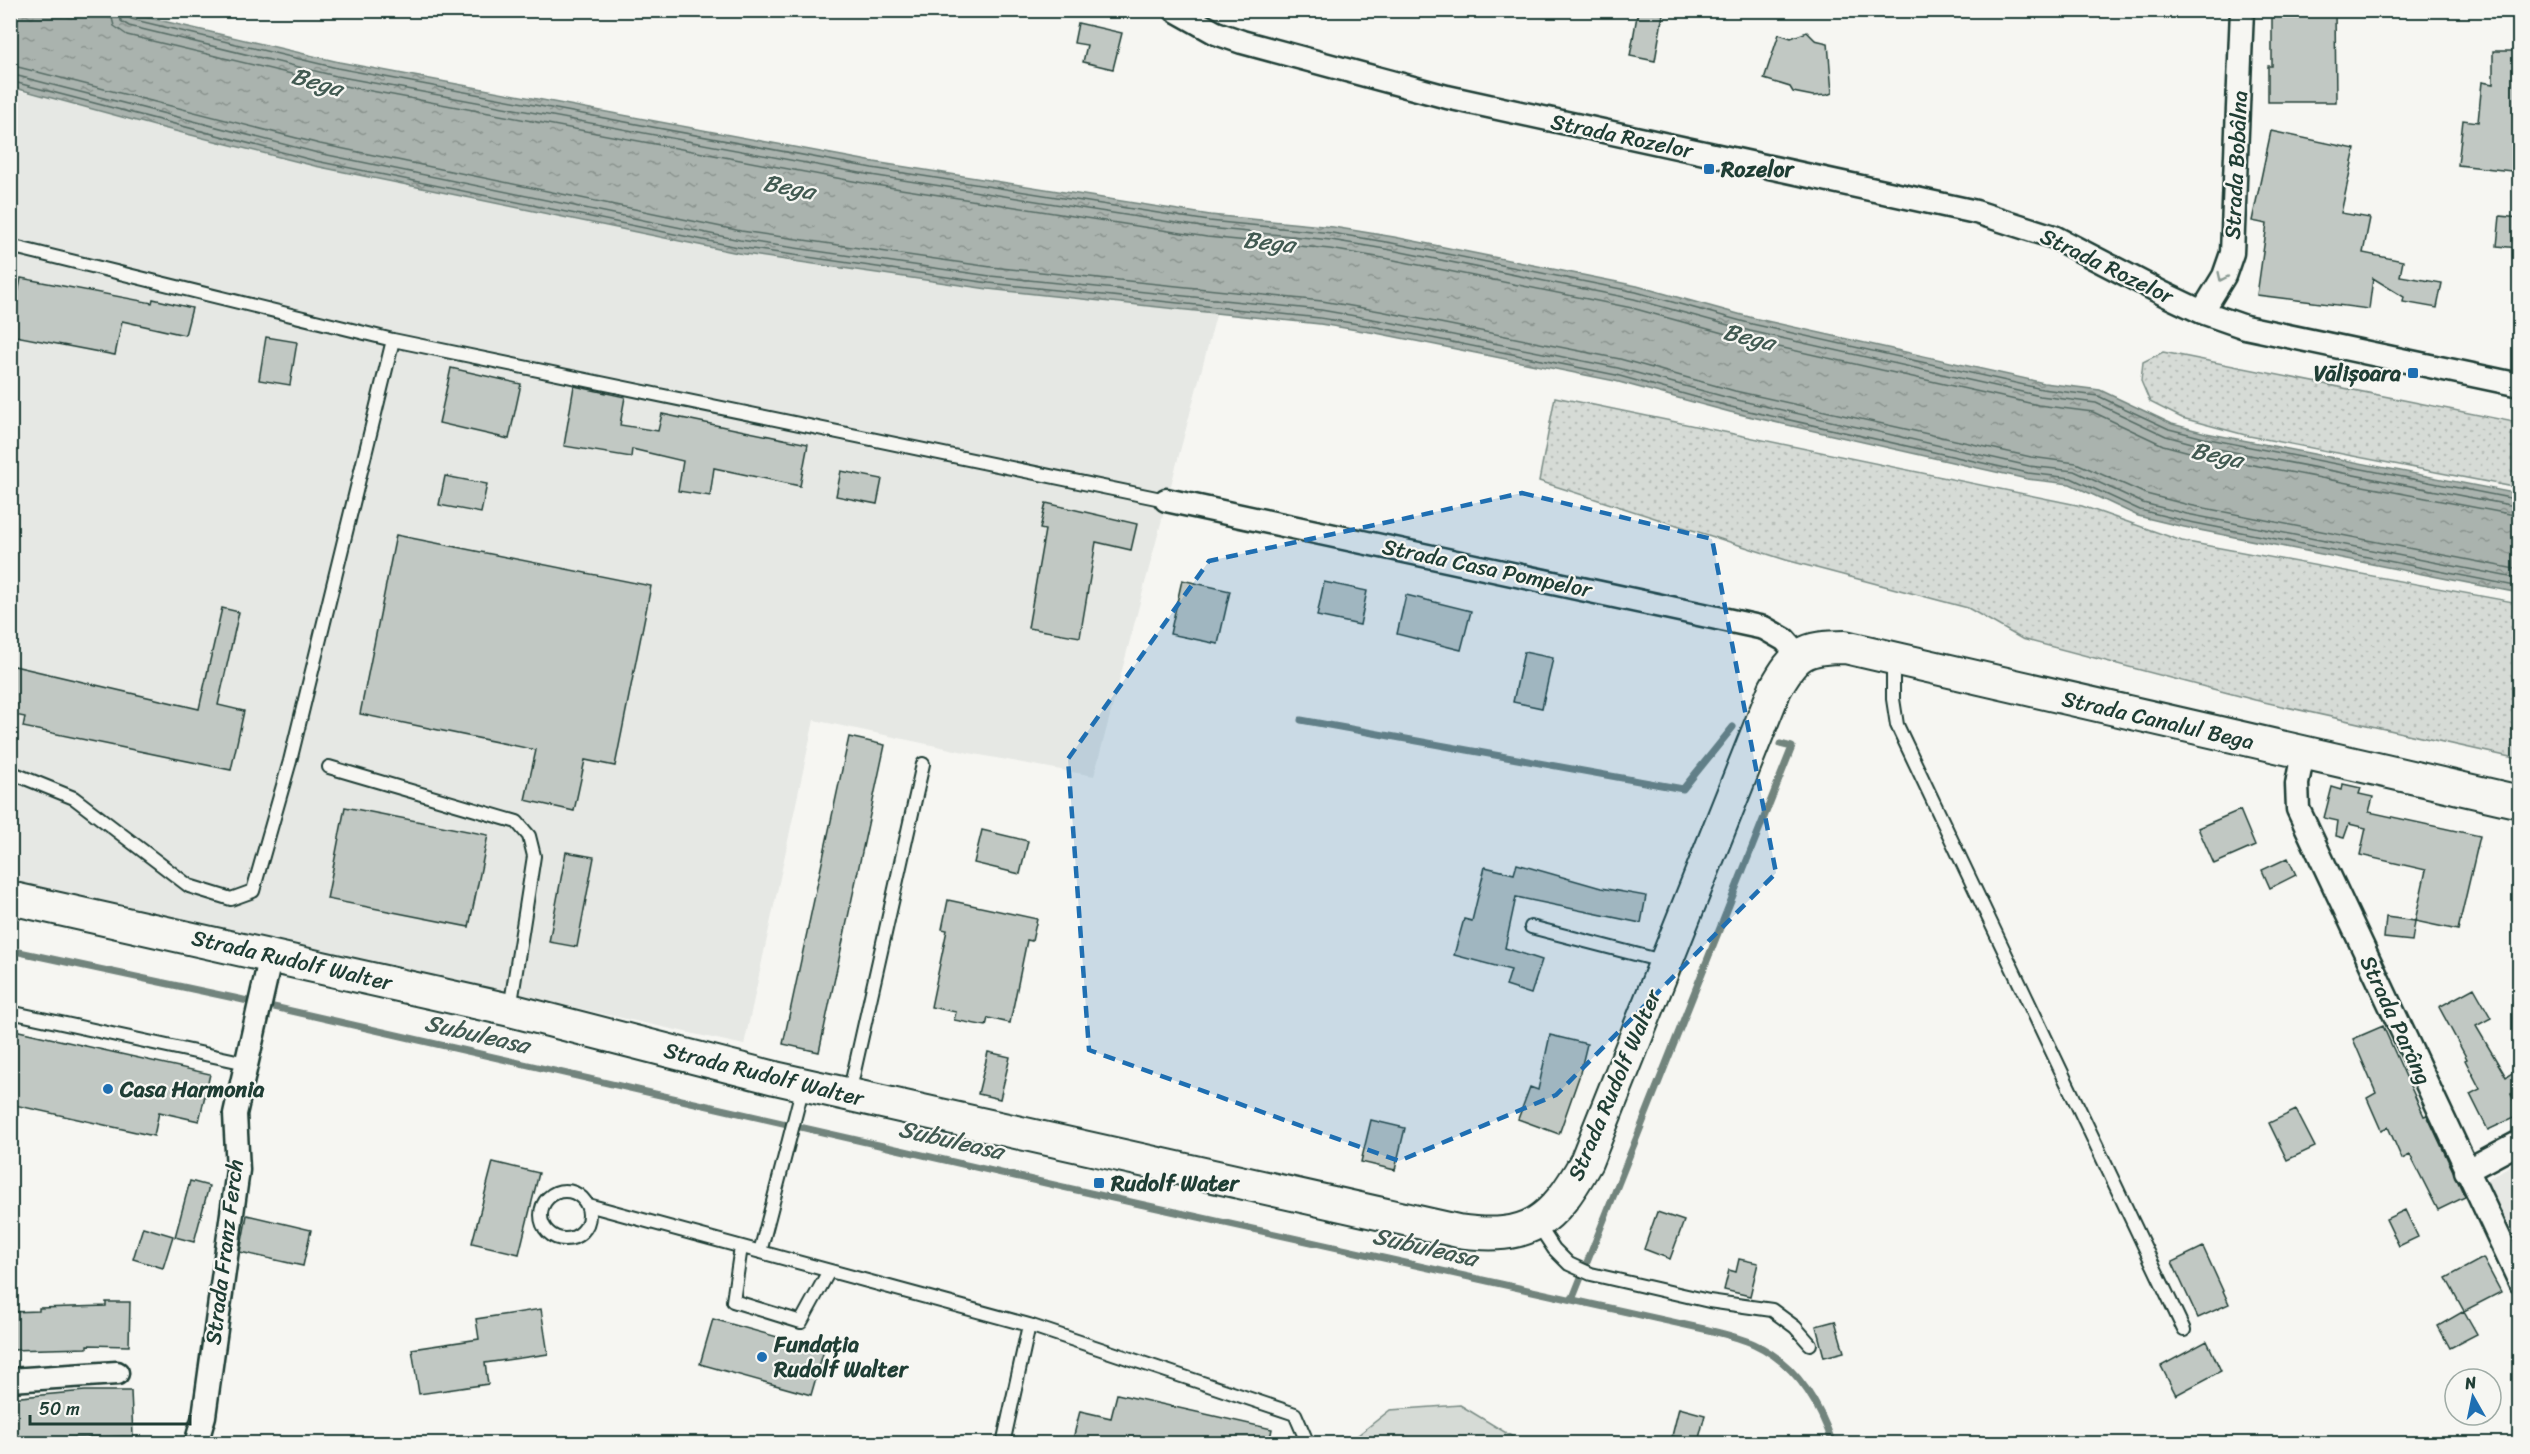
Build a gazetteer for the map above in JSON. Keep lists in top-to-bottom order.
{
  "streets": {
    "street": [
      "Strada Rozelor",
      "Strada Bobâlna",
      "Strada Casa Pompelor",
      "Strada Canalul Bega",
      "Strada Rudolf Walter",
      "Strada Parâng",
      "Strada Franz Ferch"
    ]
  },
  "crossings": [
    ["Strada Rozelor", "Strada Bobâlna"],
    ["Strada Casa Pompelor", "Strada Canalul Bega"],
    ["Strada Casa Pompelor", "Strada Rudolf Walter"],
    ["Strada Canalul Bega", "Strada Rudolf Walter"],
    ["Strada Canalul Bega", "Strada Parâng"],
    ["Strada Rudolf Walter", "Strada Franz Ferch"]
  ],
  "one_way": ["Strada Bobâlna"],
  "water": ["Bega", "Subuleasa"],
  "places": {
    "transit": ["Rozelor", "Vălișoara", "Rudolf Water"],
    "other": ["Casa Harmonia", "Fundația Rudolf Walter"]
  },
  "scale_bar": "50 m",
  "north": "top"
}
